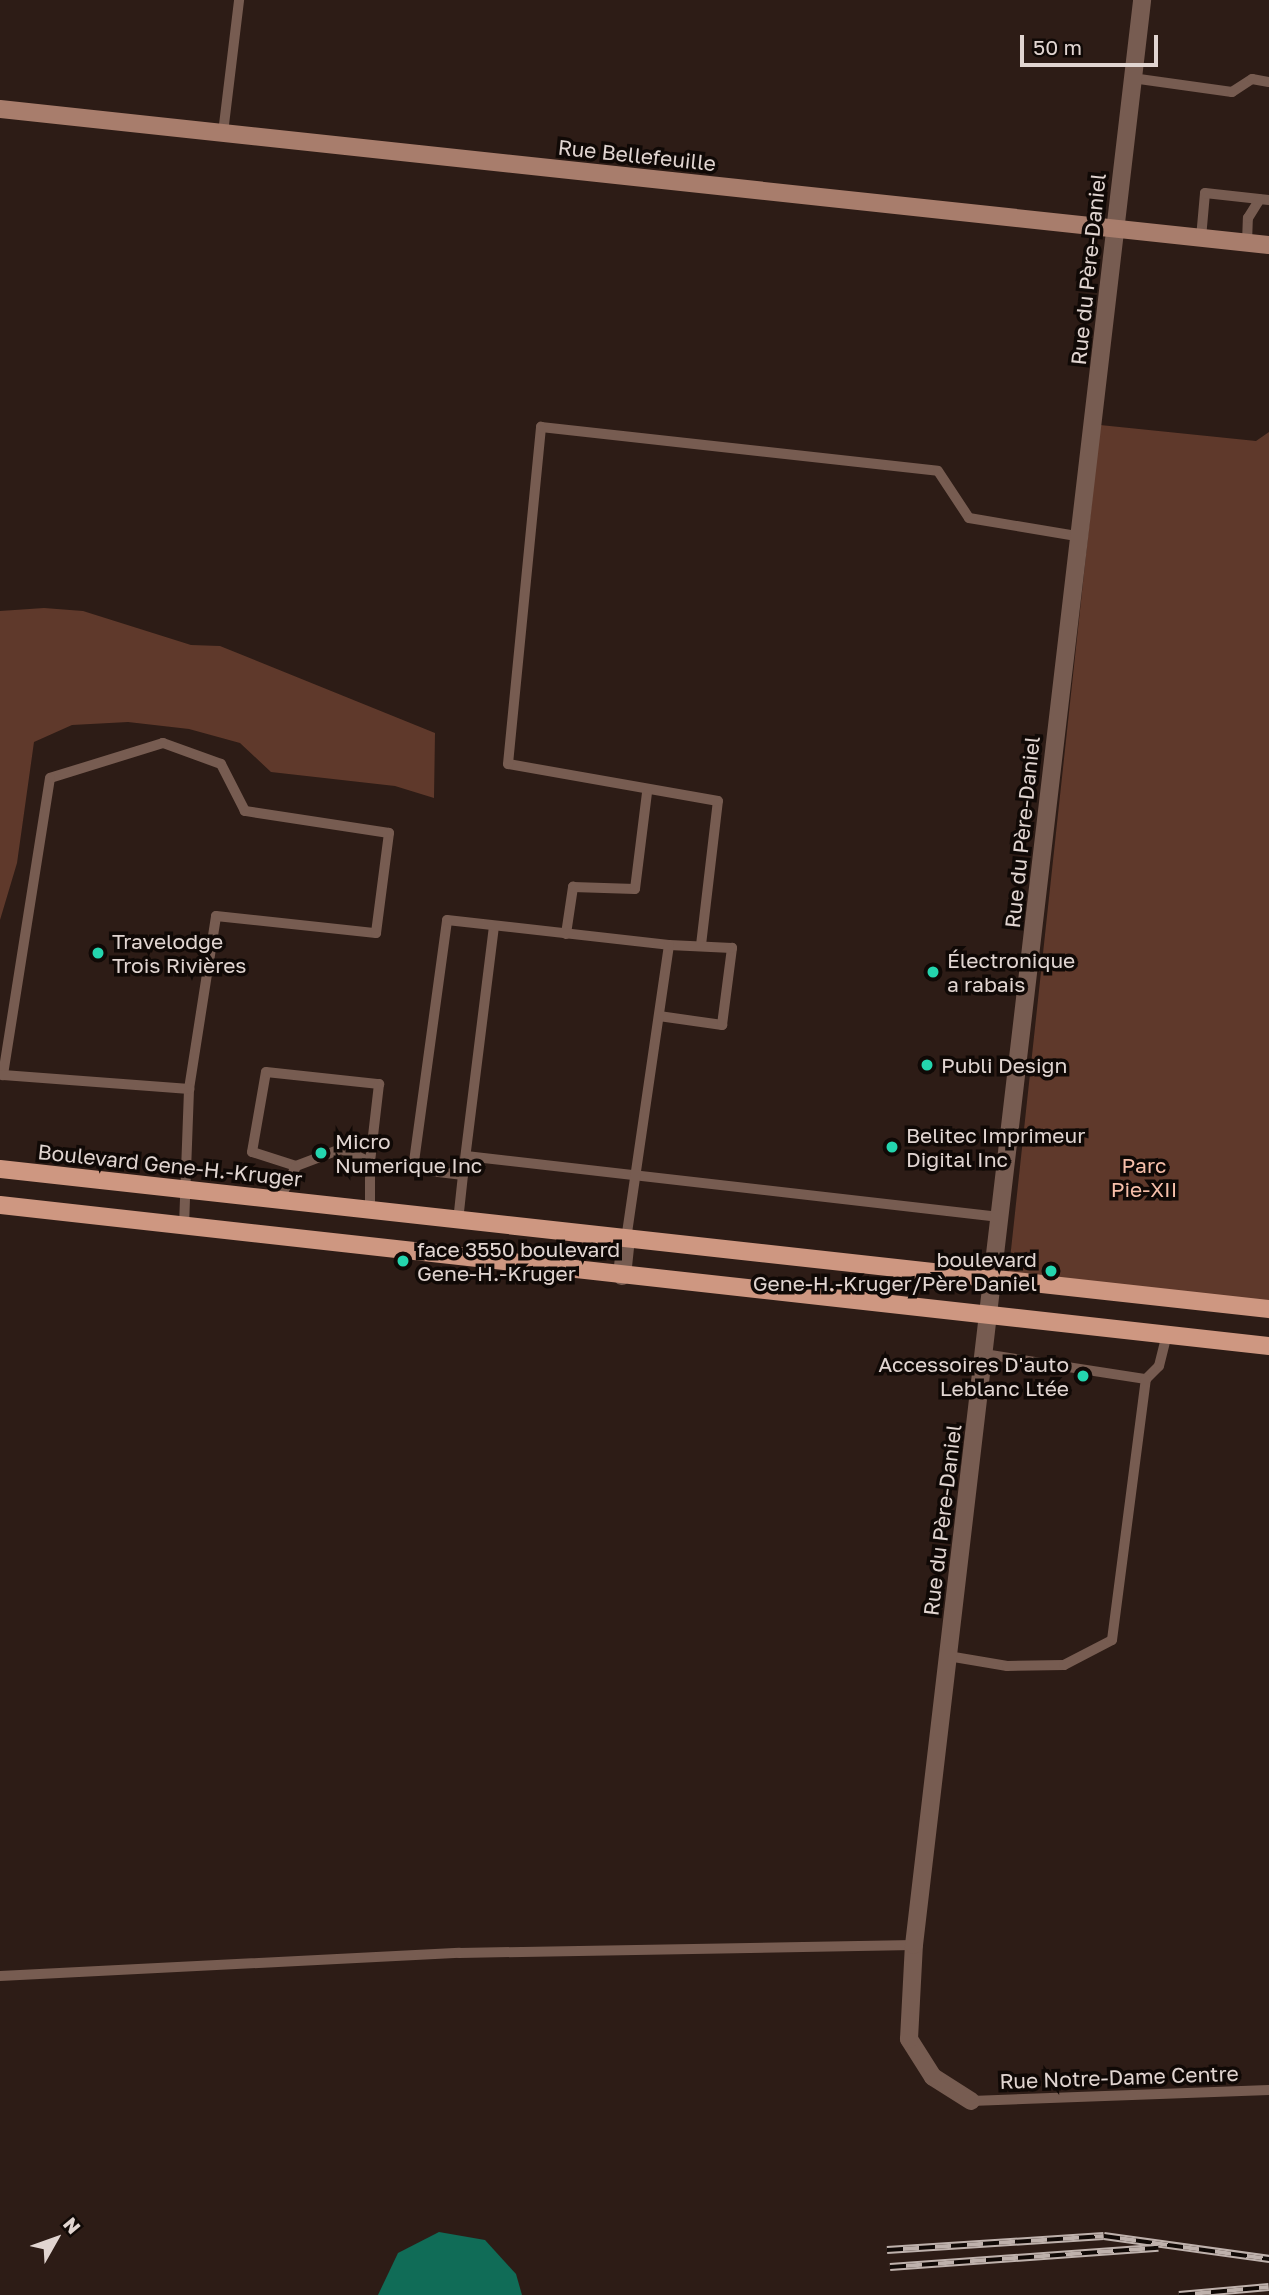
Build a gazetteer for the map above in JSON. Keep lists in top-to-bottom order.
{
  "streets": {
    "main road": ["Boulevard Gene-H.-Kruger"],
    "street": ["Rue Bellefeuille", "Rue du Père-Daniel"],
    "lane": ["Rue Notre-Dame Centre"]
  },
  "crossings": [
    ["Rue Bellefeuille", "Rue du Père-Daniel"],
    ["Rue du Père-Daniel", "Boulevard Gene-H.-Kruger"],
    ["Rue du Père-Daniel", "Rue Notre-Dame Centre"]
  ],
  "parks": ["Parc Pie-XII"],
  "places": [
    "Travelodge Trois Rivières",
    "Électronique a rabais",
    "Publi Design",
    "Belitec Imprimeur Digital Inc",
    "Micro Numerique Inc",
    "face 3550 boulevard Gene-H.-Kruger",
    "boulevard Gene-H.-Kruger/Père Daniel",
    "Accessoires D'auto Leblanc Ltée"
  ],
  "scale_bar": "50 m",
  "north": "top right"
}
